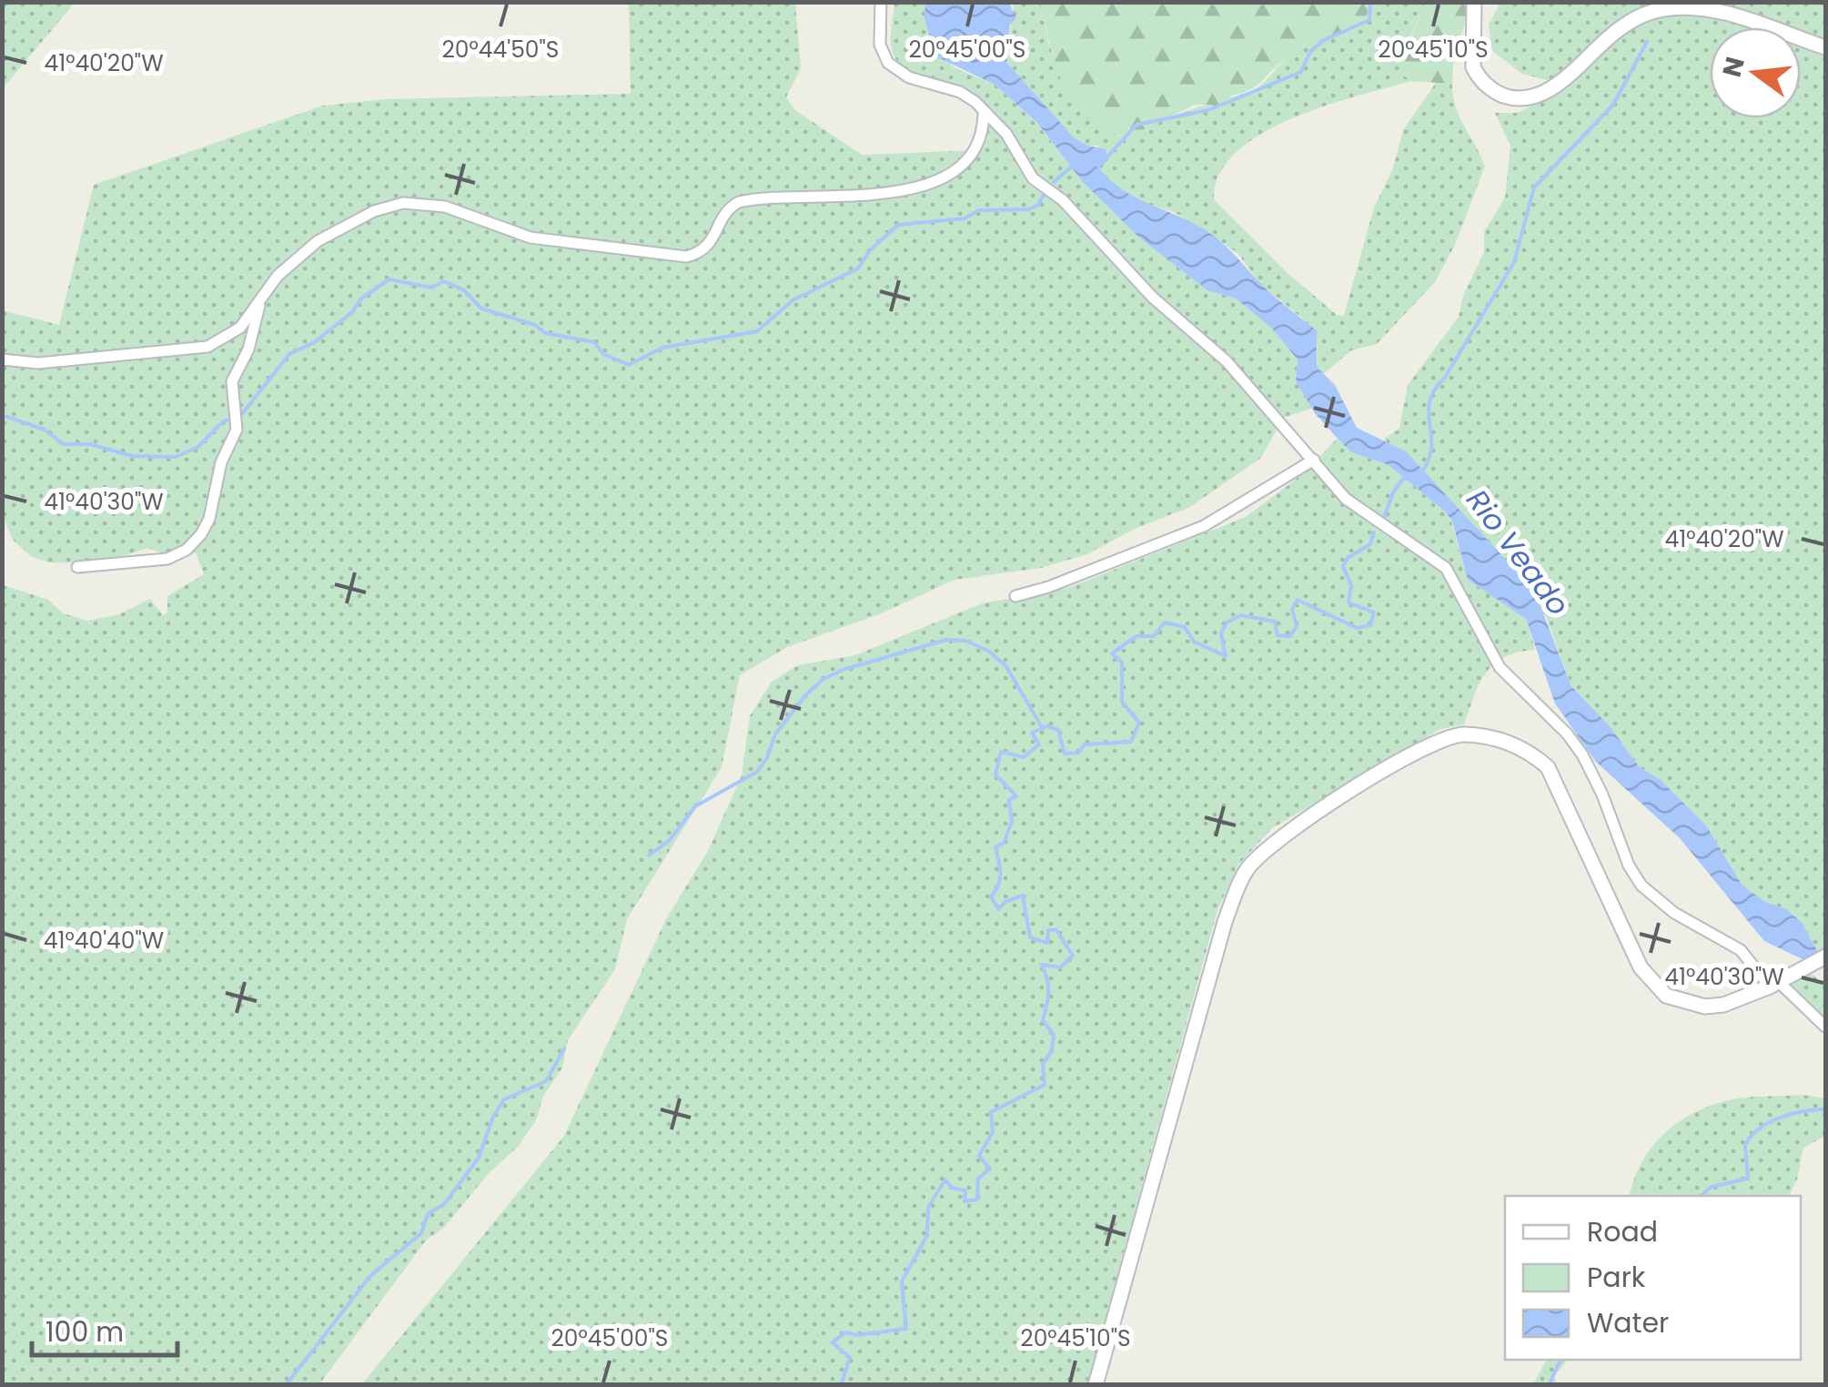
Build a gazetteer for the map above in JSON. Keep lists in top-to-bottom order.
{
  "water": ["Rio Veado"],
  "legend": ["Road", "Park", "Water"],
  "scale_bar": "100 m",
  "north": "left",
  "coordinates": [
    "20°44'50\"S",
    "20°45'00\"S",
    "20°45'10\"S",
    "41°40'20\"W",
    "41°40'30\"W",
    "41°40'40\"W"
  ]
}
